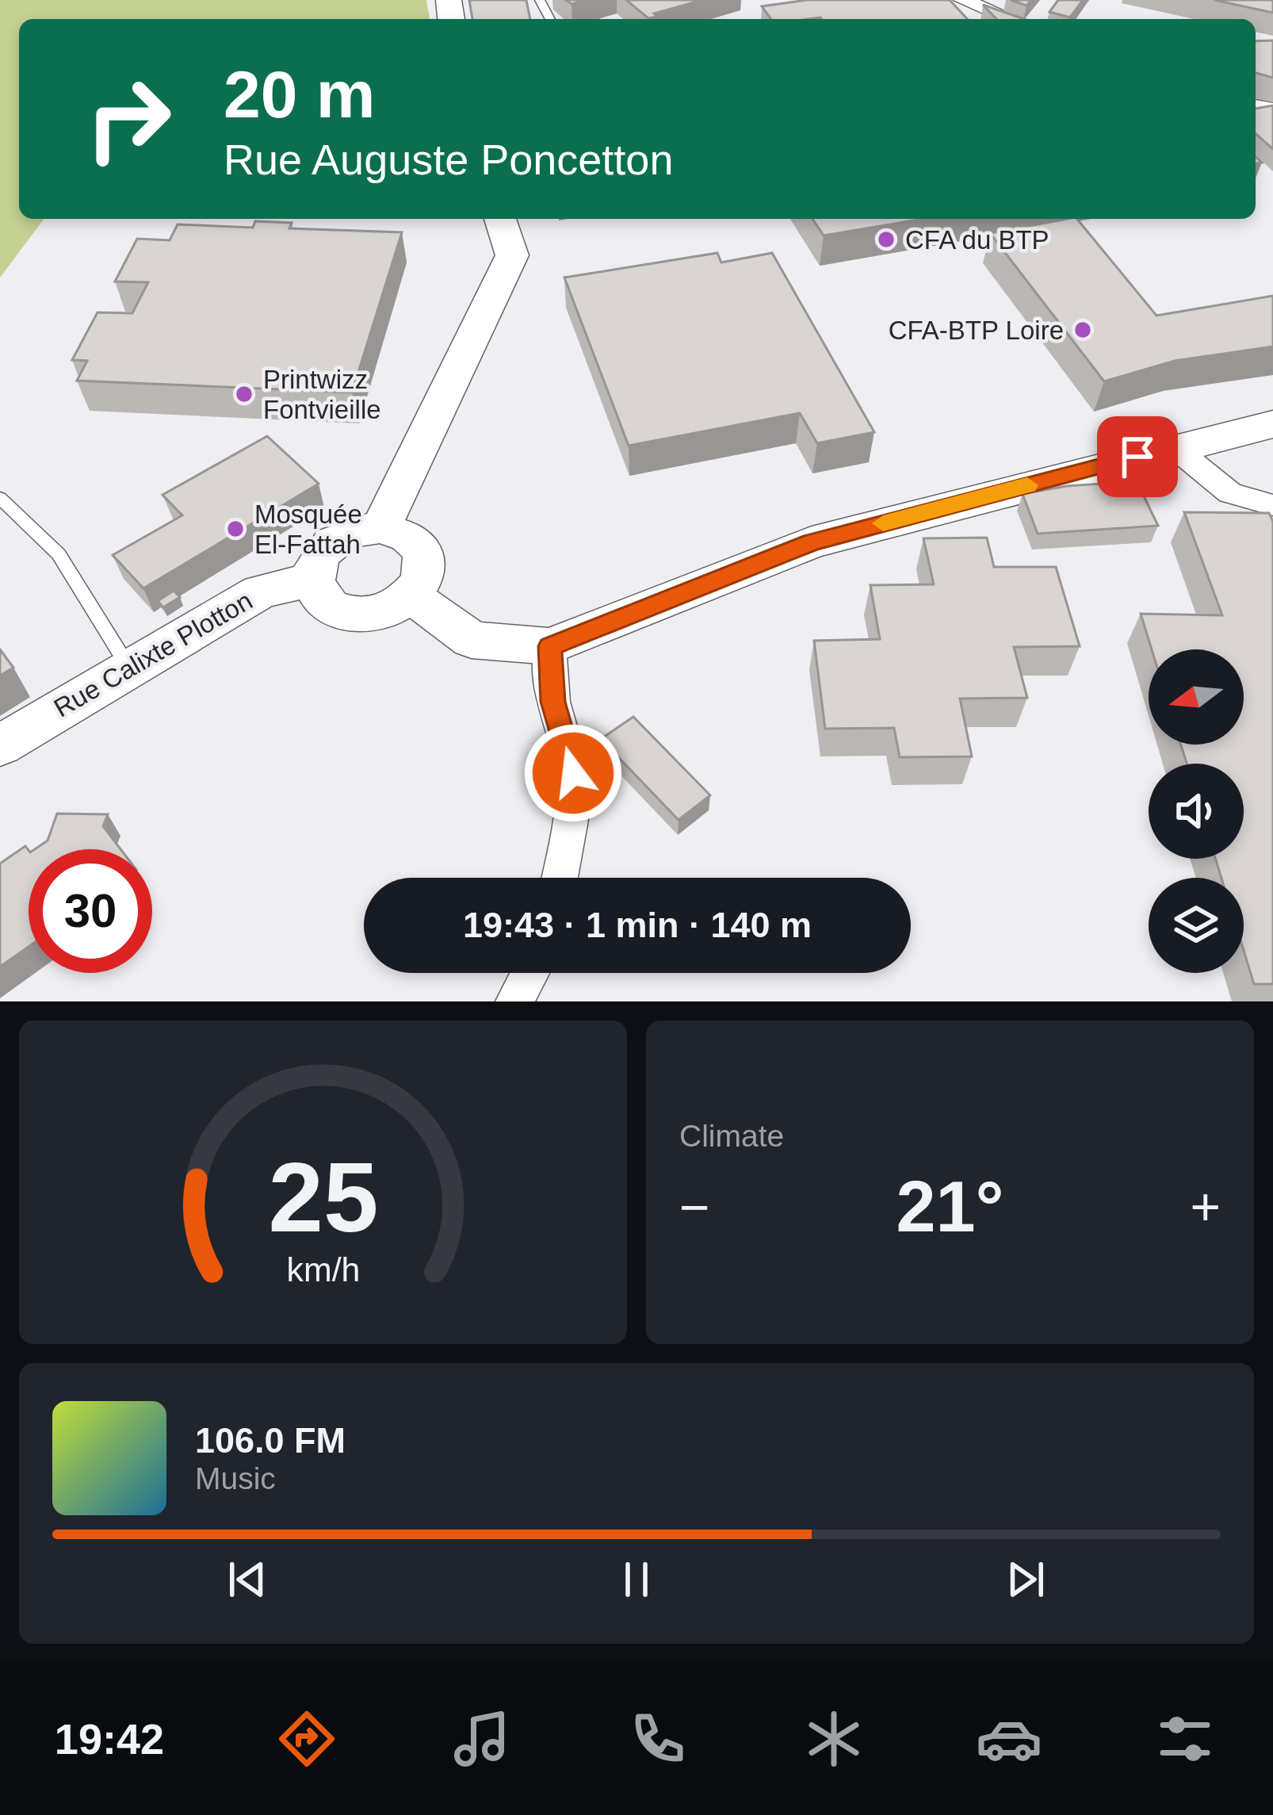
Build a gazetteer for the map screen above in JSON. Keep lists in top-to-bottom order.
{
  "streets": {
    "street": ["Rue Calixte Plotton"]
  },
  "places": [
    "CFA du BTP",
    "CFA-BTP Loire",
    "Printwizz Fontvieille",
    "Mosquée El-Fattah"
  ],
  "north": "left",
  "page": {
    "turn": ["20 m", "Rue Auguste Poncetton"],
    "limit": "30",
    "trip": "19:43 · 1 min · 140 m",
    "tile": "Climate",
    "heat": ["−", "21°", "+"],
    "song": ["106.0 FM", "Music"],
    "tabs": "19:42",
    "gauge": ["25", "km/h"]
  }
}
